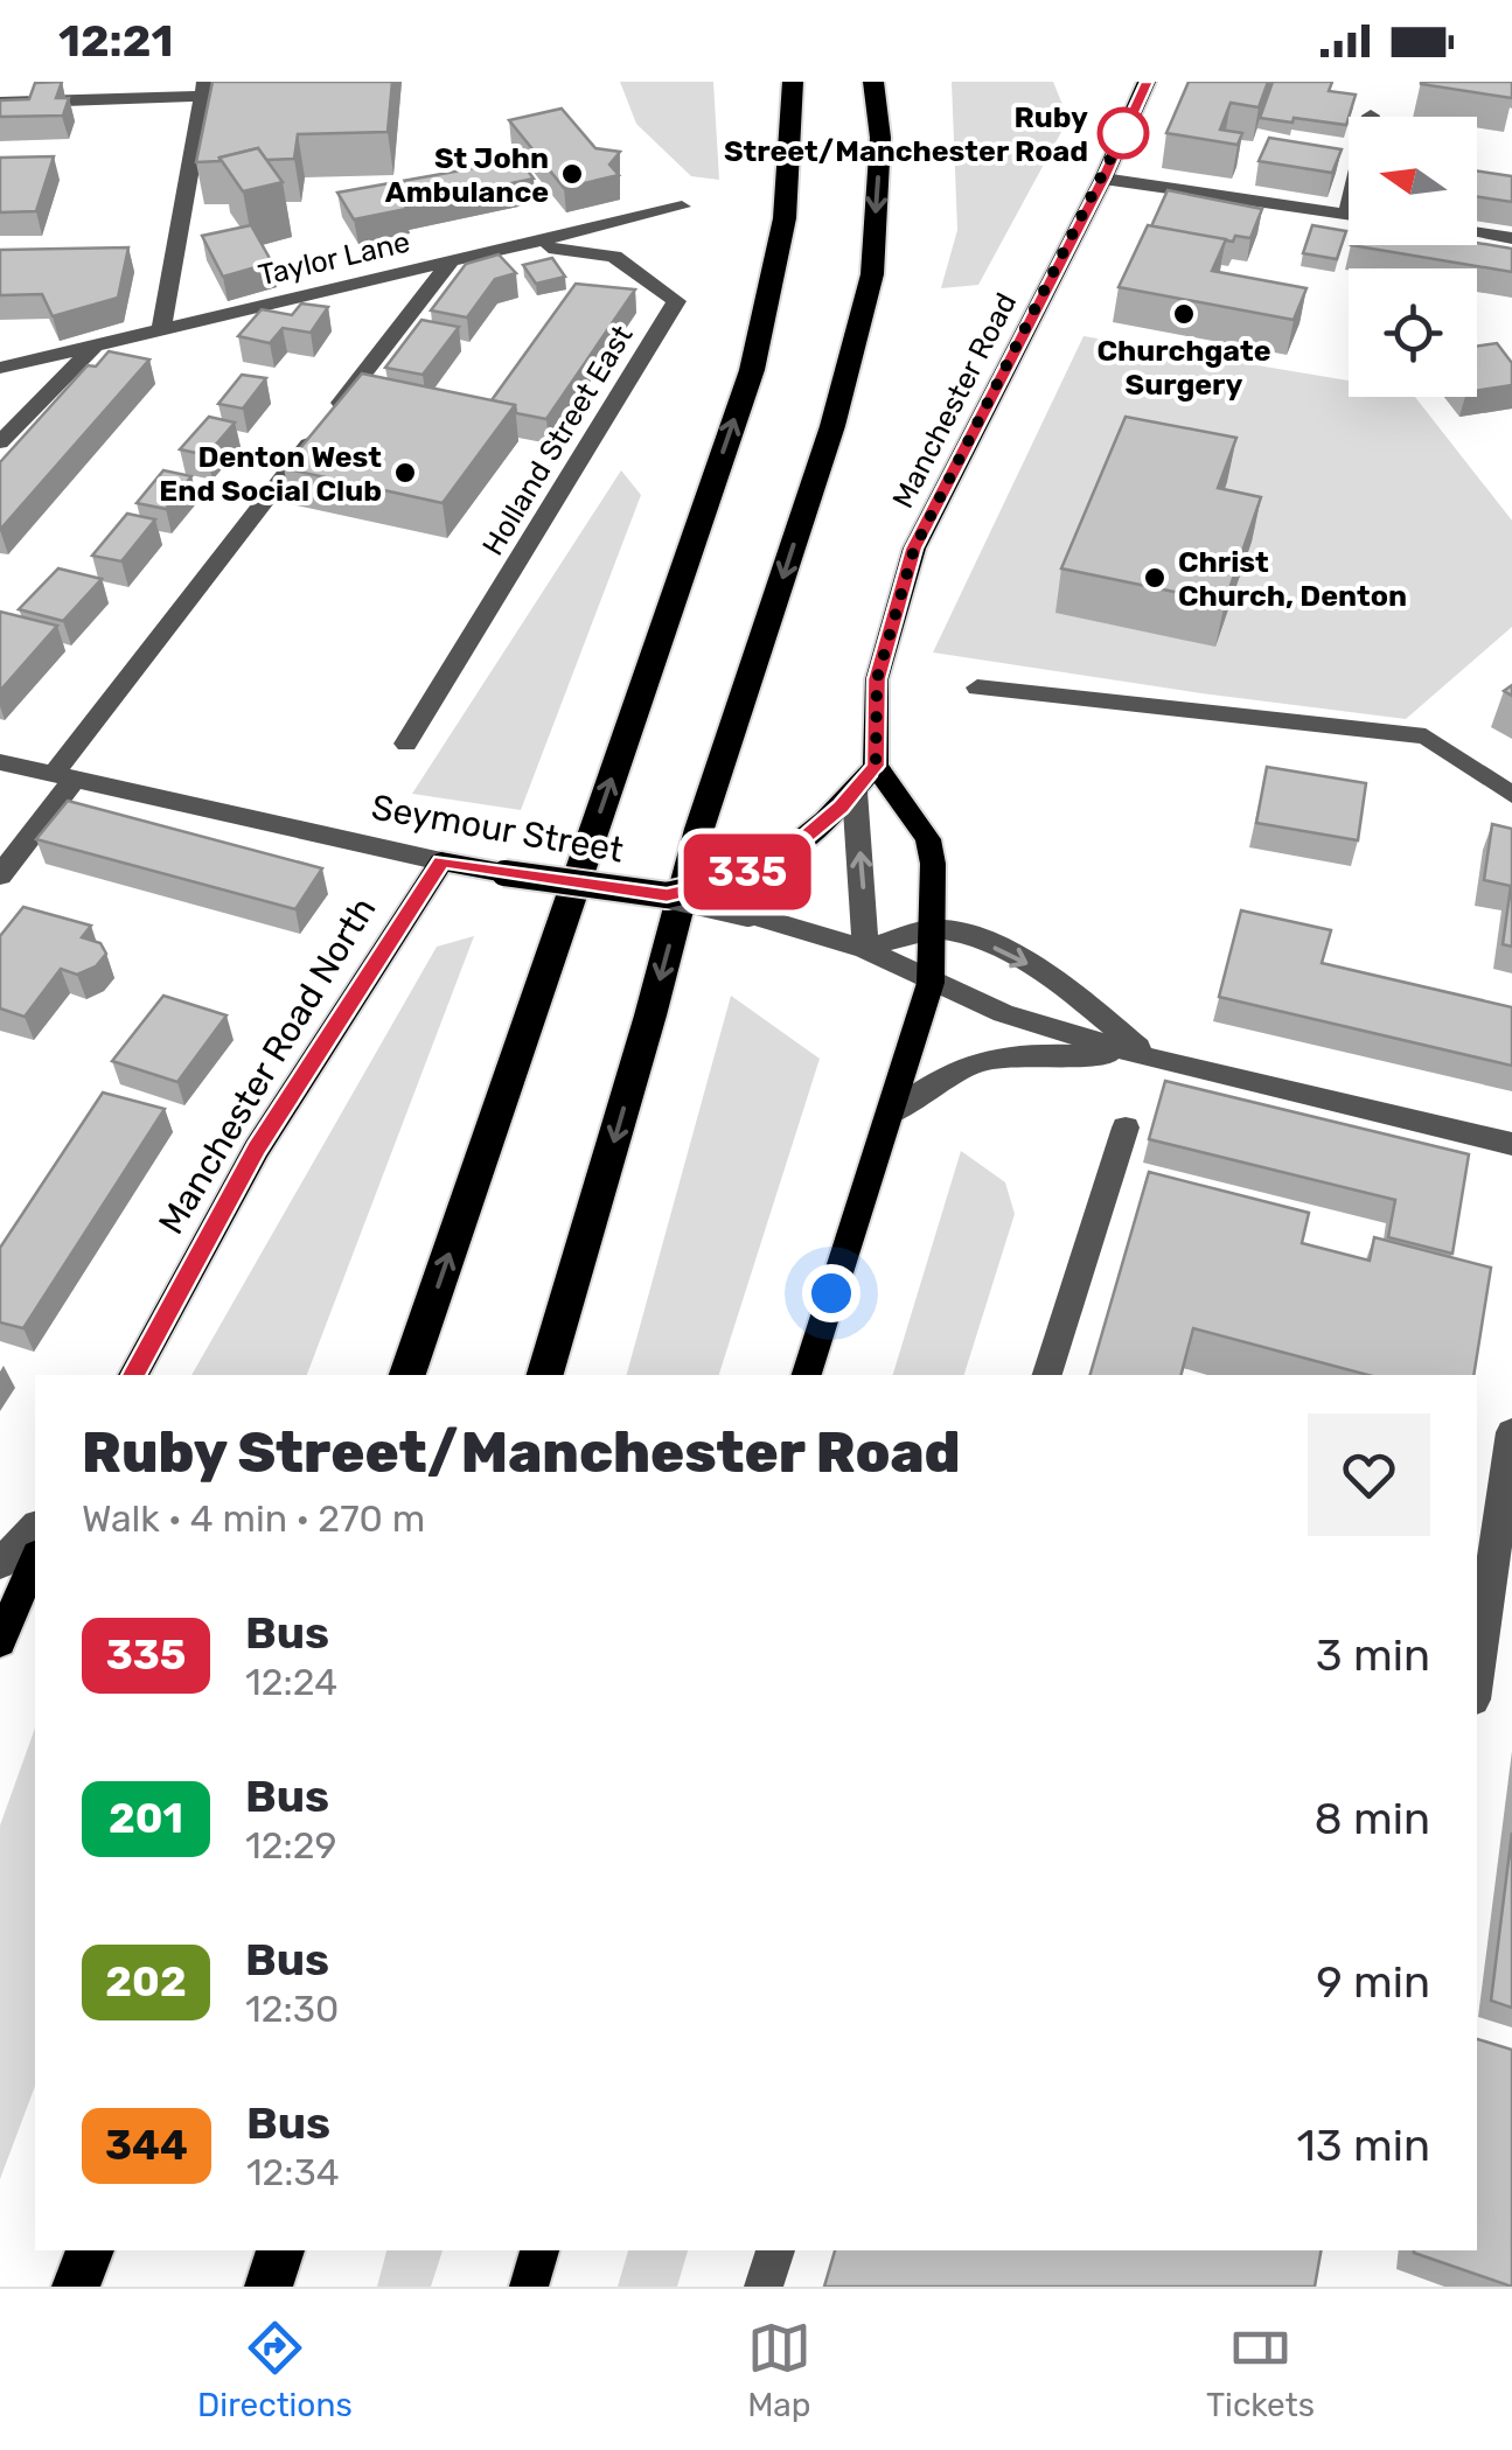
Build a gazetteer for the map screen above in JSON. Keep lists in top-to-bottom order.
{
  "streets": {
    "main road": ["Manchester Road", "Seymour Street", "Manchester Road North"],
    "street": ["Taylor Lane", "Holland Street East"]
  },
  "crossings": [
    ["Taylor Lane", "Holland Street East"],
    ["Seymour Street", "Manchester Road North"]
  ],
  "places": [
    "Ruby Street/Manchester Road",
    "St John Ambulance",
    "Churchgate Surgery",
    "Denton West End Social Club",
    "Christ Church, Denton"
  ],
  "lines": ["bus line 335"],
  "north": "left",
  "page": {
    "status": "12:21",
    "on_map": "335",
    "heading": ["Ruby Street/Manchester Road", "Walk · 4 min · 270 m"],
    "list": [
      {
        "mark": "335",
        "name": "Bus",
        "note": "12:24",
        "value": "3 min"
      },
      {
        "mark": "201",
        "name": "Bus",
        "note": "12:29",
        "value": "8 min"
      },
      {
        "mark": "202",
        "name": "Bus",
        "note": "12:30",
        "value": "9 min"
      },
      {
        "mark": "344",
        "name": "Bus",
        "note": "12:34",
        "value": "13 min"
      }
    ],
    "tabs": ["Directions", "Map", "Tickets"]
  }
}
